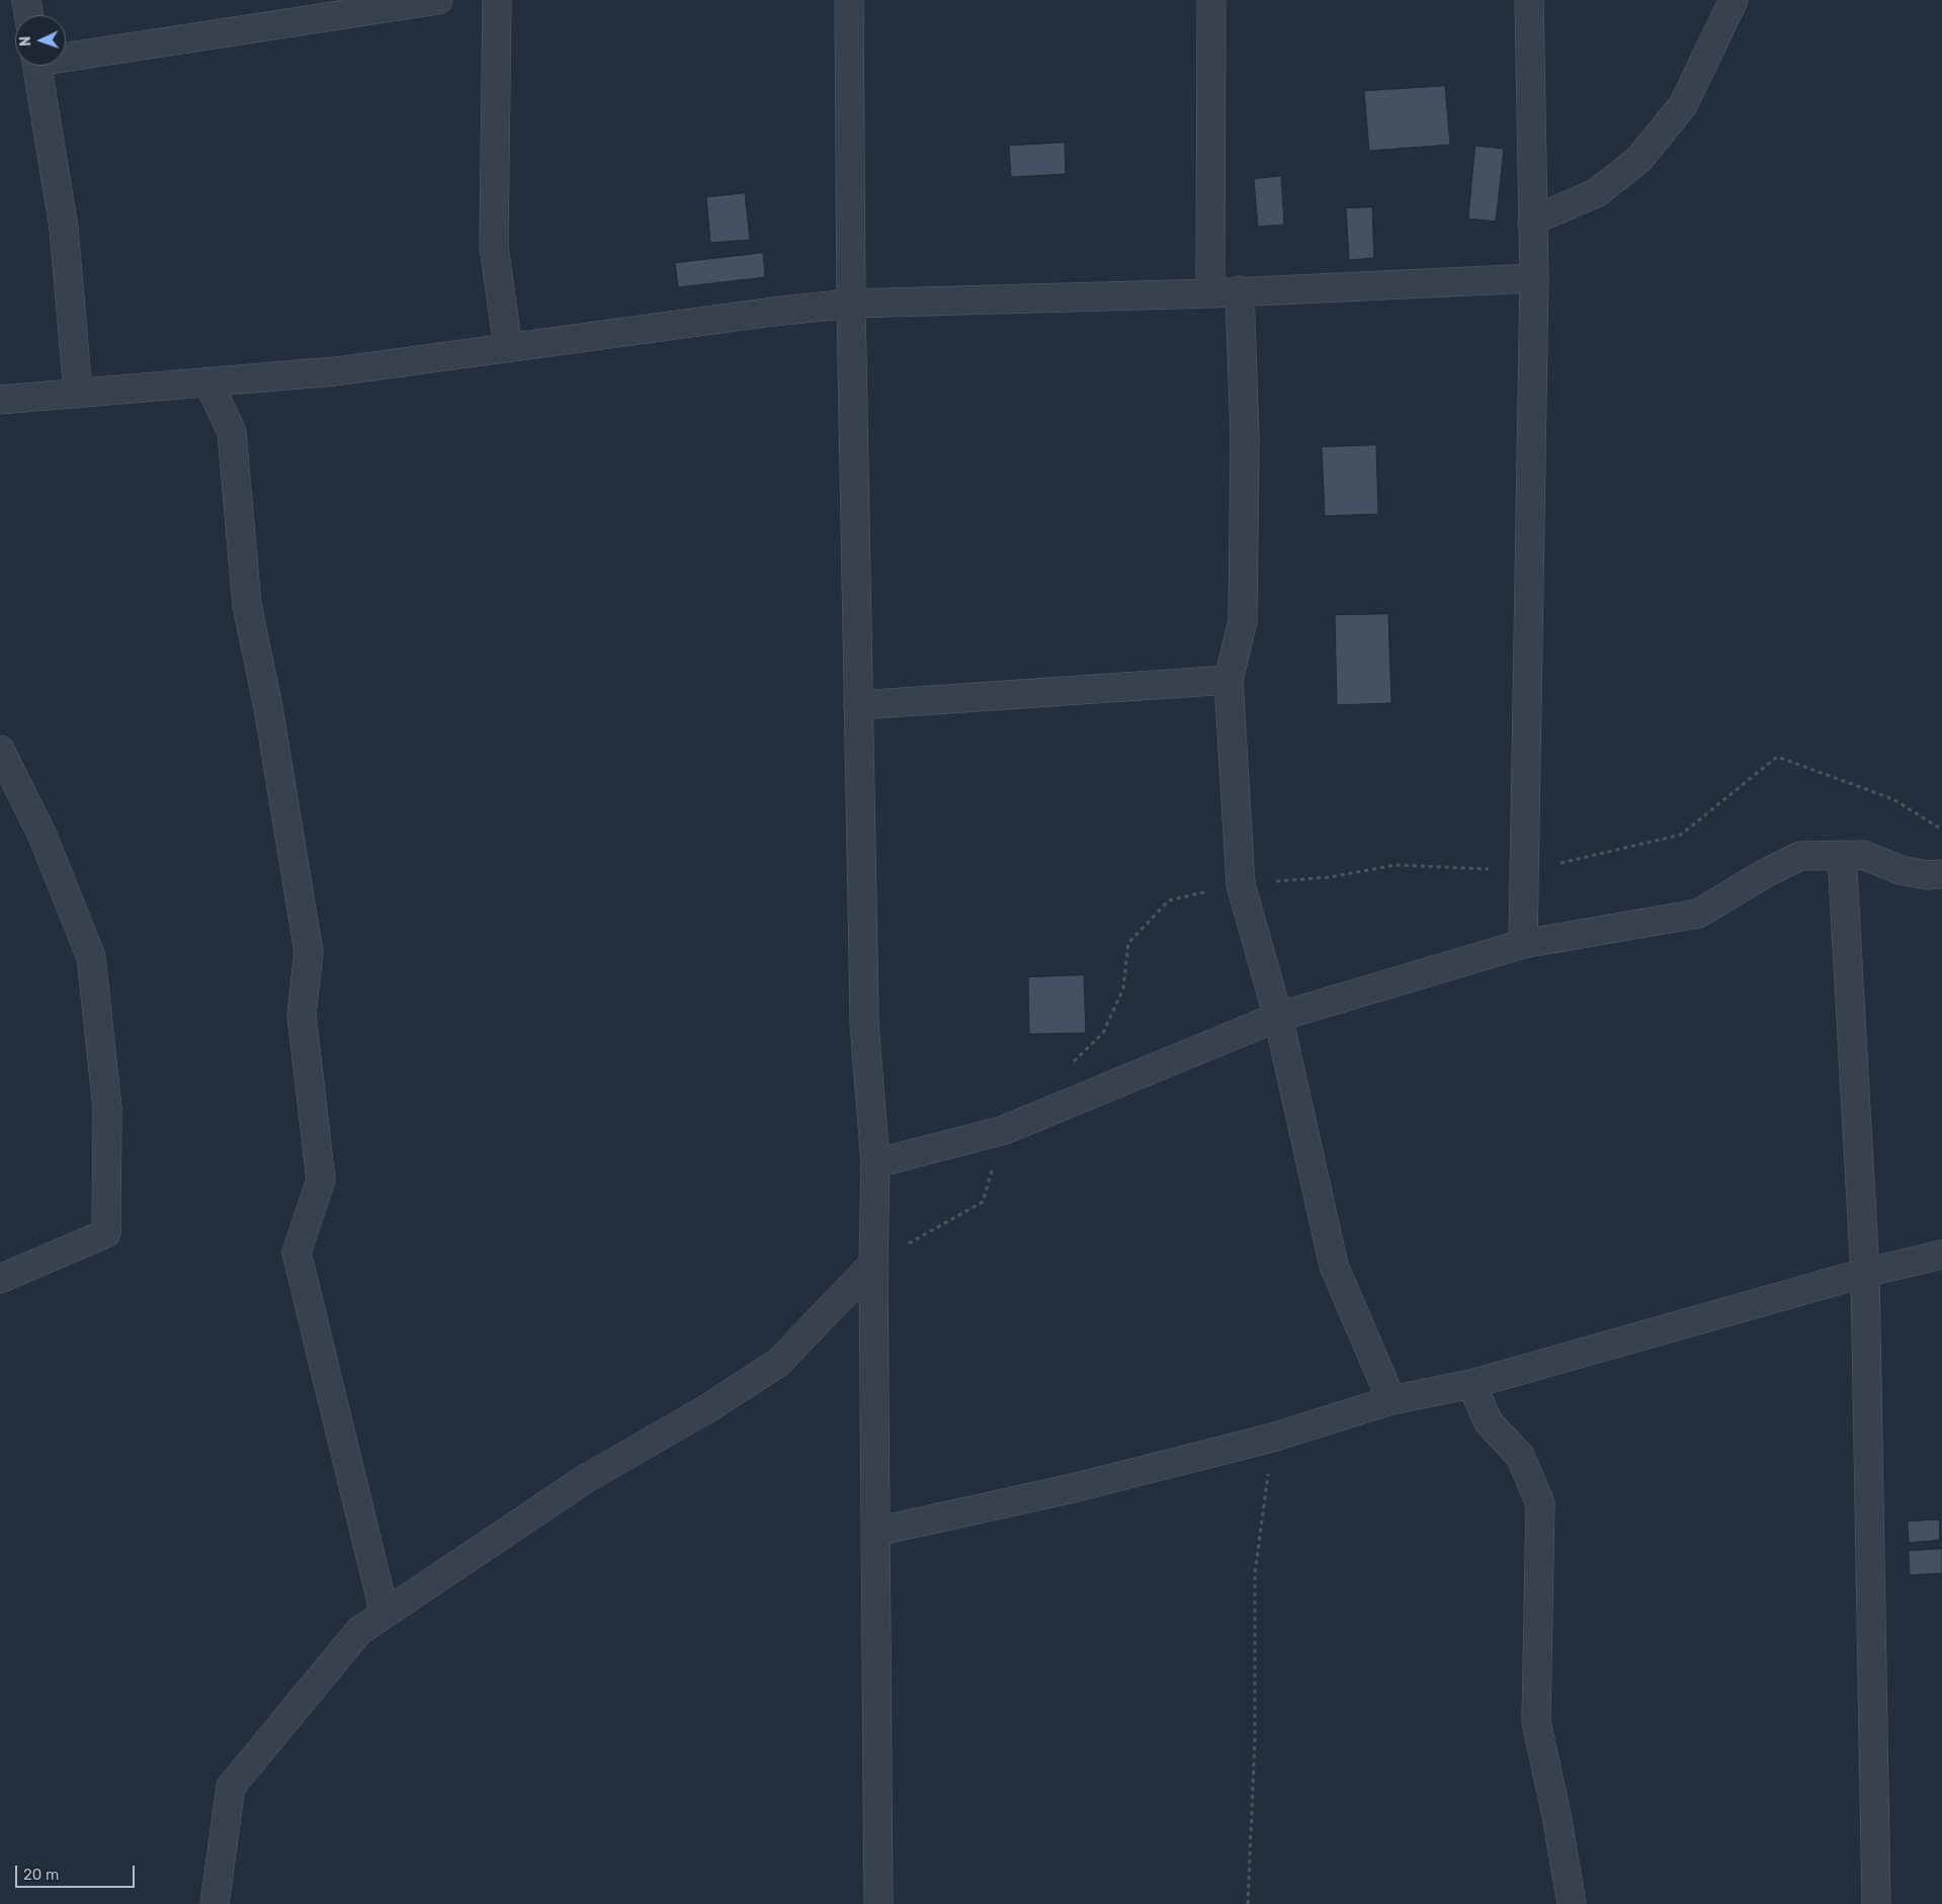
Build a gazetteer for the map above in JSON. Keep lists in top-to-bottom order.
{
  "scale_bar": "20 m",
  "north": "left"
}
